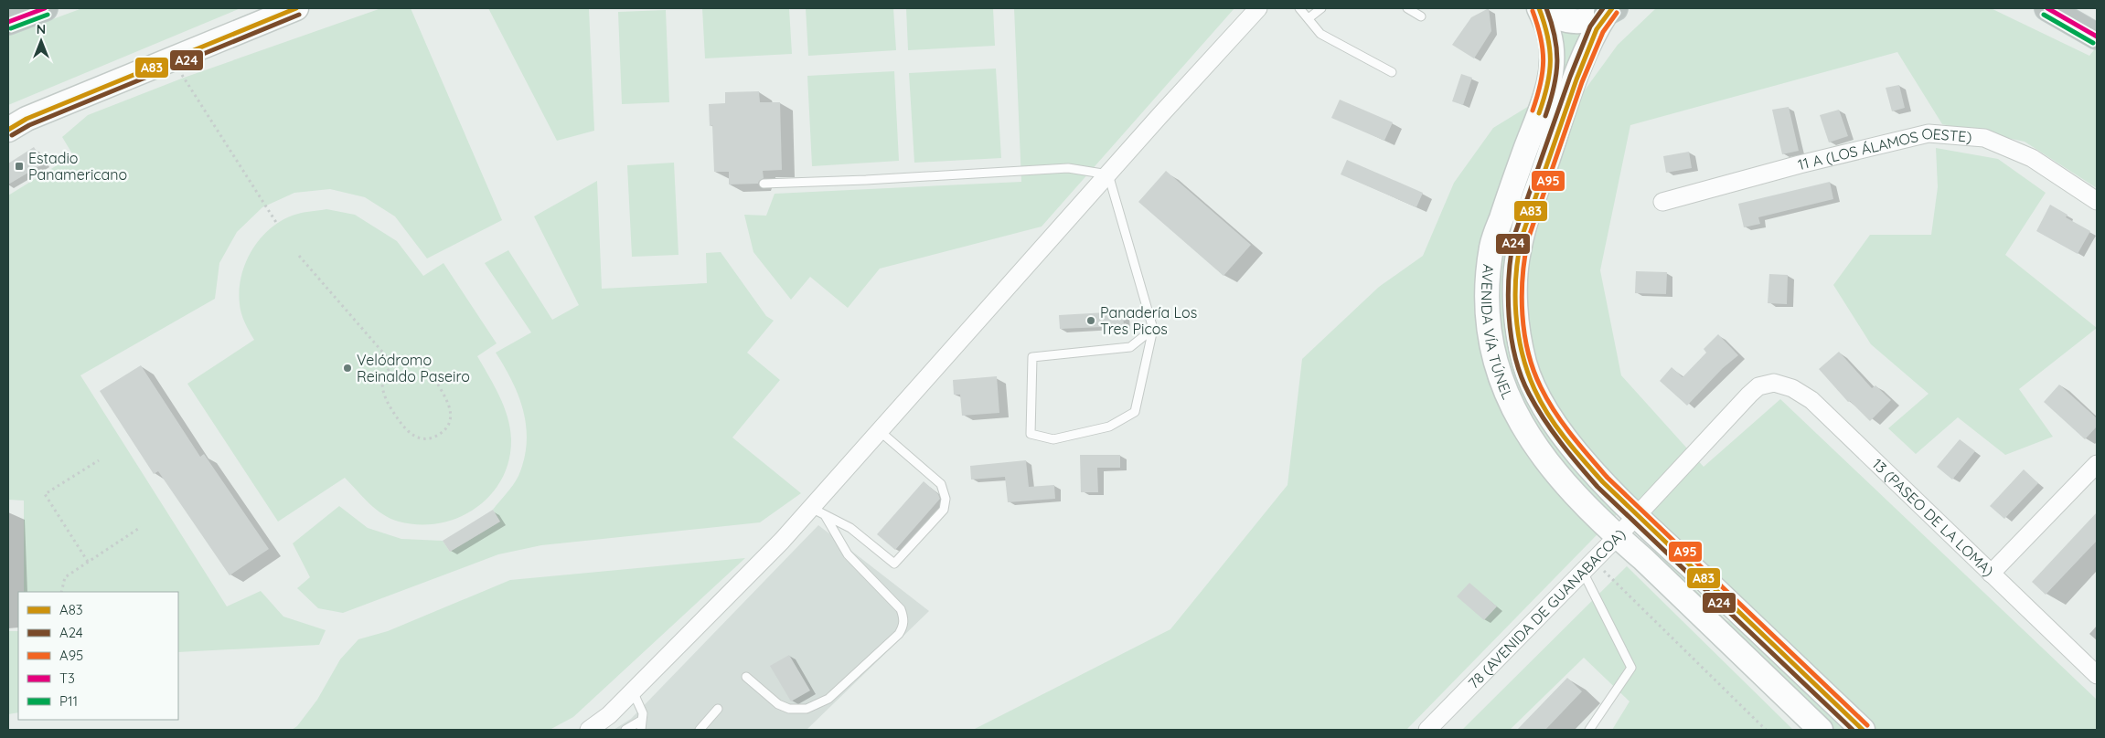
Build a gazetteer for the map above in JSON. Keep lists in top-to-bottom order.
{
  "streets": {
    "main road": ["AVENIDA VÍA TÚNEL"],
    "street": ["11 A (LOS ÁLAMOS OESTE)", "13 (PASEO DE LA LOMA)", "78 (AVENIDA DE GUANABACOA)"]
  },
  "crossings": [
    ["AVENIDA VÍA TÚNEL", "78 (AVENIDA DE GUANABACOA)"],
    ["13 (PASEO DE LA LOMA)", "78 (AVENIDA DE GUANABACOA)"]
  ],
  "places": {
    "transit": ["Estadio Panamericano"],
    "other": ["Panadería Los Tres Picos", "Velódromo Reinaldo Paseiro"]
  },
  "lines": [
    "transit line A83",
    "transit line A24",
    "transit line T3",
    "transit line A95",
    "transit line P11"
  ],
  "legend": [
    "A83",
    "A24",
    "A95",
    "T3",
    "P11"
  ],
  "north": "top"
}
